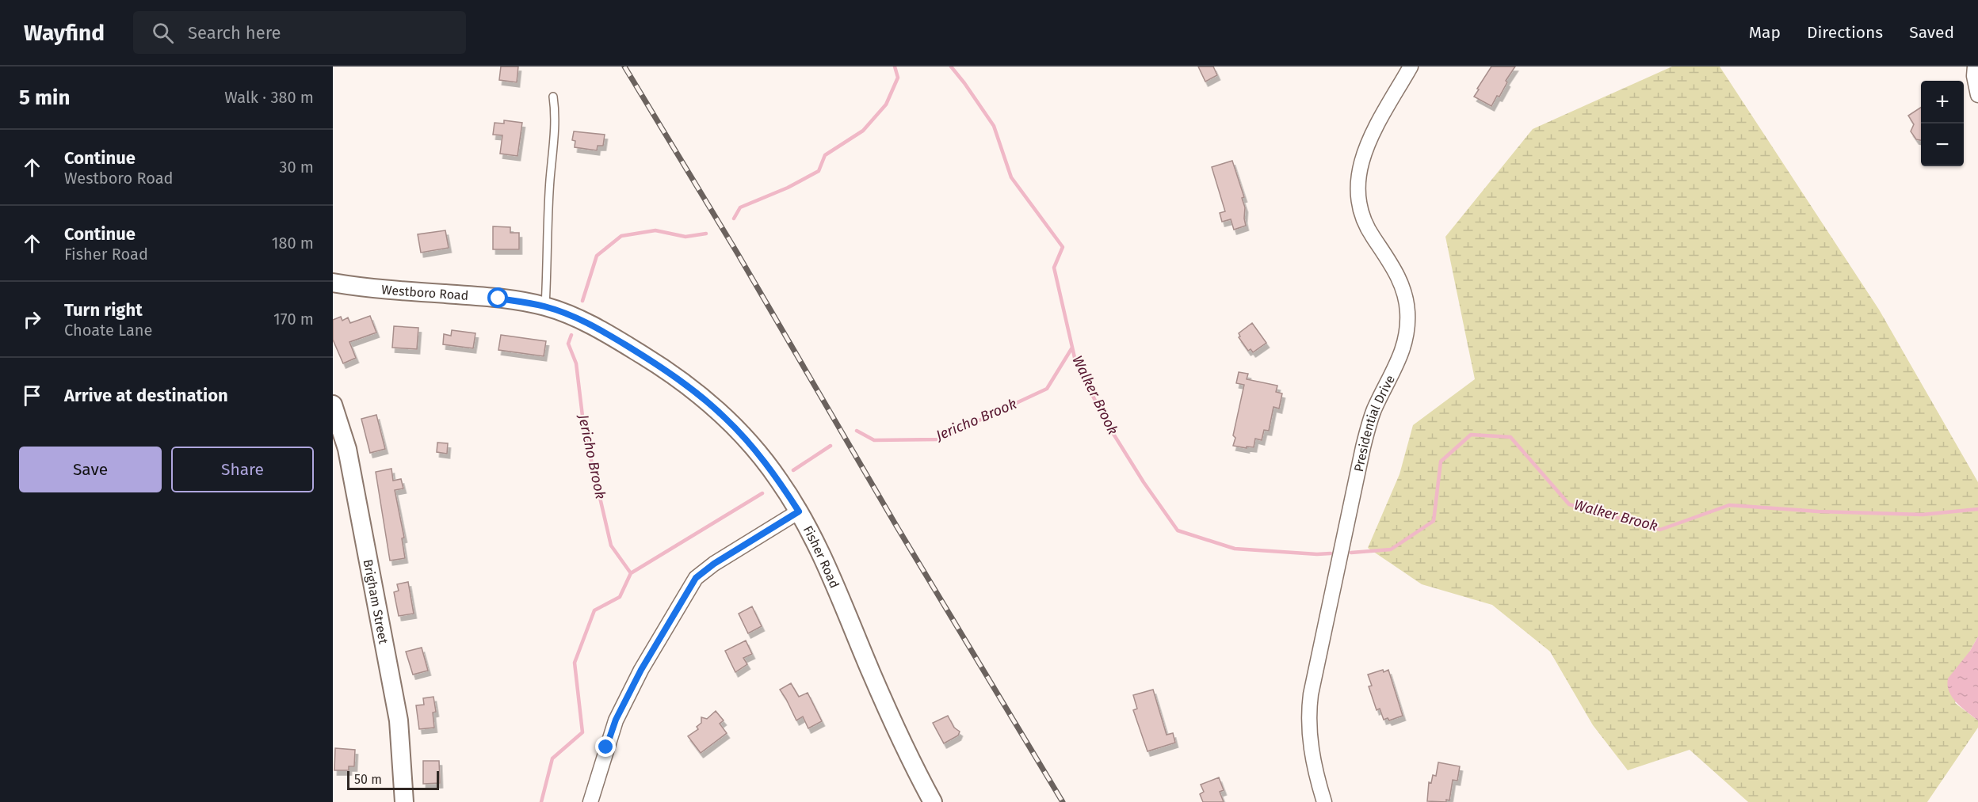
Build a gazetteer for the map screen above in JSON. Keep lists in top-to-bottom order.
{
  "streets": {
    "street": [
      "Westboro Road",
      "Presidential Drive",
      "Fisher Road",
      "Brigham Street"
    ]
  },
  "crossings": [
    ["Westboro Road", "Fisher Road"]
  ],
  "water": ["Walker Brook", "Jericho Brook"],
  "scale_bar": "50 m",
  "page": {
    "header": "Wayfind",
    "search": "Search here",
    "nav": ["Map", "Directions", "Saved"],
    "heading": ["5 min", "Walk · 380 m"],
    "map_buttons": ["+", "−"],
    "list": [
      ["Continue", "Westboro Road", "30 m"],
      ["Continue", "Fisher Road", "180 m"],
      ["Turn right", "Choate Lane", "170 m"],
      "Arrive at destination"
    ],
    "buttons": ["Save", "Share"],
    "scale": "50 m"
  }
}
